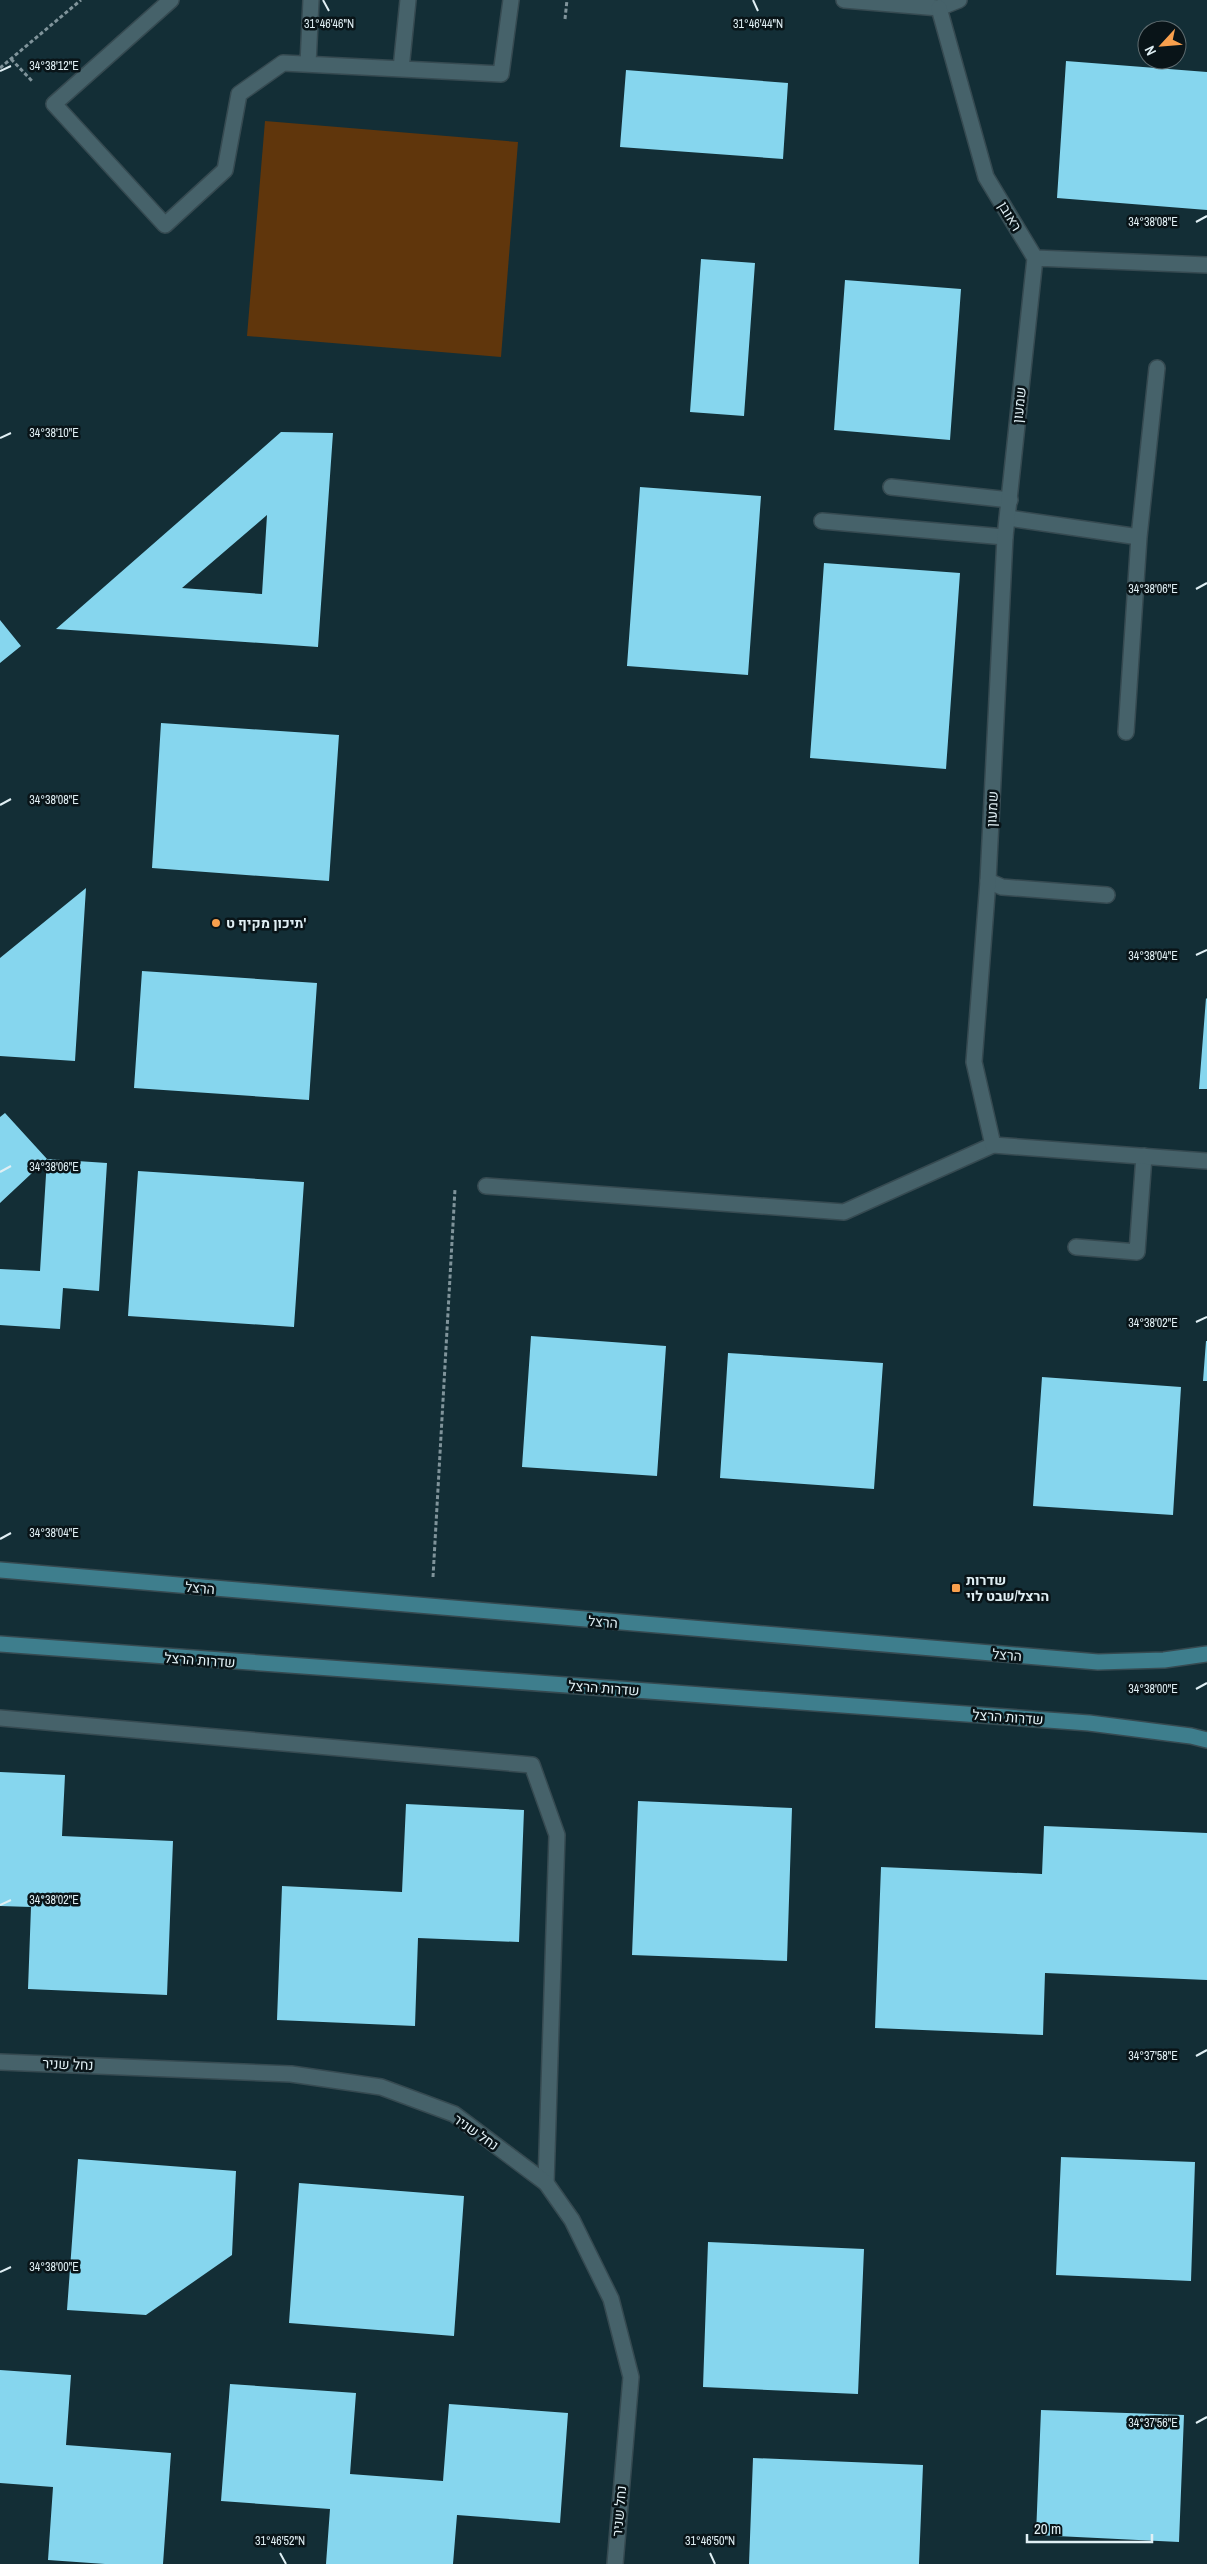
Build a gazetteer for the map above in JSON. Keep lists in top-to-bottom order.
{
  "streets": {
    "main road": ["הרצל", "שדרות הרצל"],
    "street": ["ראובן", "שמעון", "נחל שניר"]
  },
  "crossings": [
    ["ראובן", "שמעון"]
  ],
  "places": {
    "other": ["תיכון מקיף ט'"],
    "transit": ["שדרות הרצל/שבט לוי"]
  },
  "scale_bar": "20 m",
  "north": "bottom left",
  "coordinates": [
    "31°46'46\"N",
    "31°46'44\"N",
    "34°38'12\"E",
    "34°38'08\"E",
    "34°38'10\"E",
    "34°38'06\"E",
    "34°38'04\"E",
    "34°38'02\"E",
    "34°38'00\"E",
    "34°37'58\"E",
    "34°37'56\"E",
    "31°46'52\"N",
    "31°46'50\"N"
  ]
}
